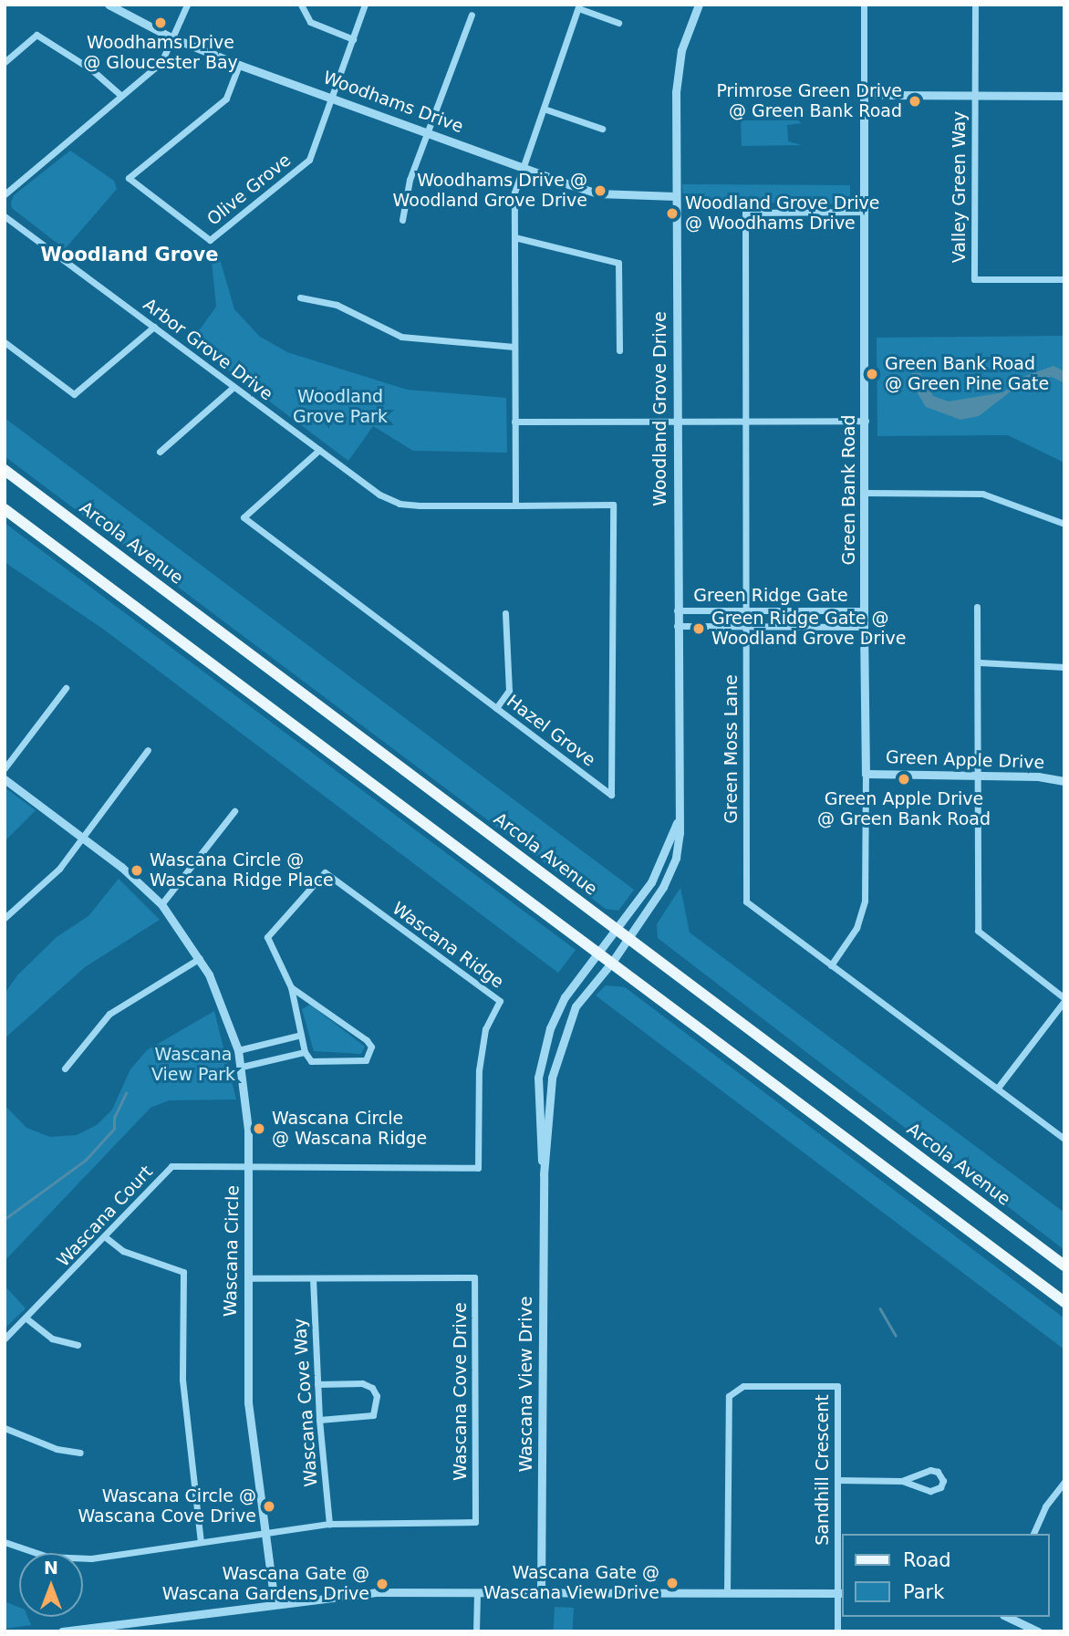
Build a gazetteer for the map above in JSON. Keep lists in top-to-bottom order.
{
  "streets": {
    "main road": ["Arcola Avenue"],
    "street": [
      "Woodhams Drive",
      "Valley Green Way",
      "Olive Grove",
      "Arbor Grove Drive",
      "Woodland Grove Drive",
      "Green Bank Road",
      "Green Ridge Gate",
      "Hazel Grove",
      "Green Moss Lane",
      "Green Apple Drive",
      "Wascana Ridge",
      "Wascana Court",
      "Wascana Circle",
      "Wascana View Drive",
      "Wascana Cove Drive",
      "Wascana Cove Way",
      "Sandhill Crescent"
    ]
  },
  "crossings": [
    ["Woodhams Drive", "Olive Grove"],
    ["Woodhams Drive", "Woodland Grove Drive"],
    ["Arbor Grove Drive", "Hazel Grove"],
    ["Woodland Grove Drive", "Arcola Avenue"],
    ["Woodland Grove Drive", "Green Ridge Gate"],
    ["Woodland Grove Drive", "Wascana View Drive"],
    ["Green Bank Road", "Green Ridge Gate"],
    ["Green Bank Road", "Green Moss Lane"],
    ["Green Bank Road", "Green Apple Drive"],
    ["Arcola Avenue", "Wascana View Drive"],
    ["Green Ridge Gate", "Green Moss Lane"],
    ["Wascana Ridge", "Wascana Court"],
    ["Wascana Ridge", "Wascana Circle"],
    ["Wascana Court", "Wascana Circle"],
    ["Wascana Circle", "Wascana Cove Drive"],
    ["Wascana Cove Drive", "Wascana Cove Way"]
  ],
  "districts": ["Woodland Grove"],
  "parks": ["Woodland Grove Park", "Wascana View Park"],
  "places": [
    "Woodhams Drive @ Gloucester Bay",
    "Primrose Green Drive @ Green Bank Road",
    "Woodhams Drive @ Woodland Grove Drive",
    "Woodland Grove Drive @ Woodhams Drive",
    "Green Bank Road @ Green Pine Gate",
    "Green Ridge Gate @ Woodland Grove Drive",
    "Green Apple Drive @ Green Bank Road",
    "Wascana Circle @ Wascana Ridge Place",
    "Wascana Circle @ Wascana Ridge",
    "Wascana Circle @ Wascana Cove Drive",
    "Wascana Gate @ Wascana View Drive",
    "Wascana Gate @ Wascana Gardens Drive"
  ],
  "legend": ["Road", "Park"],
  "north": "top"
}
